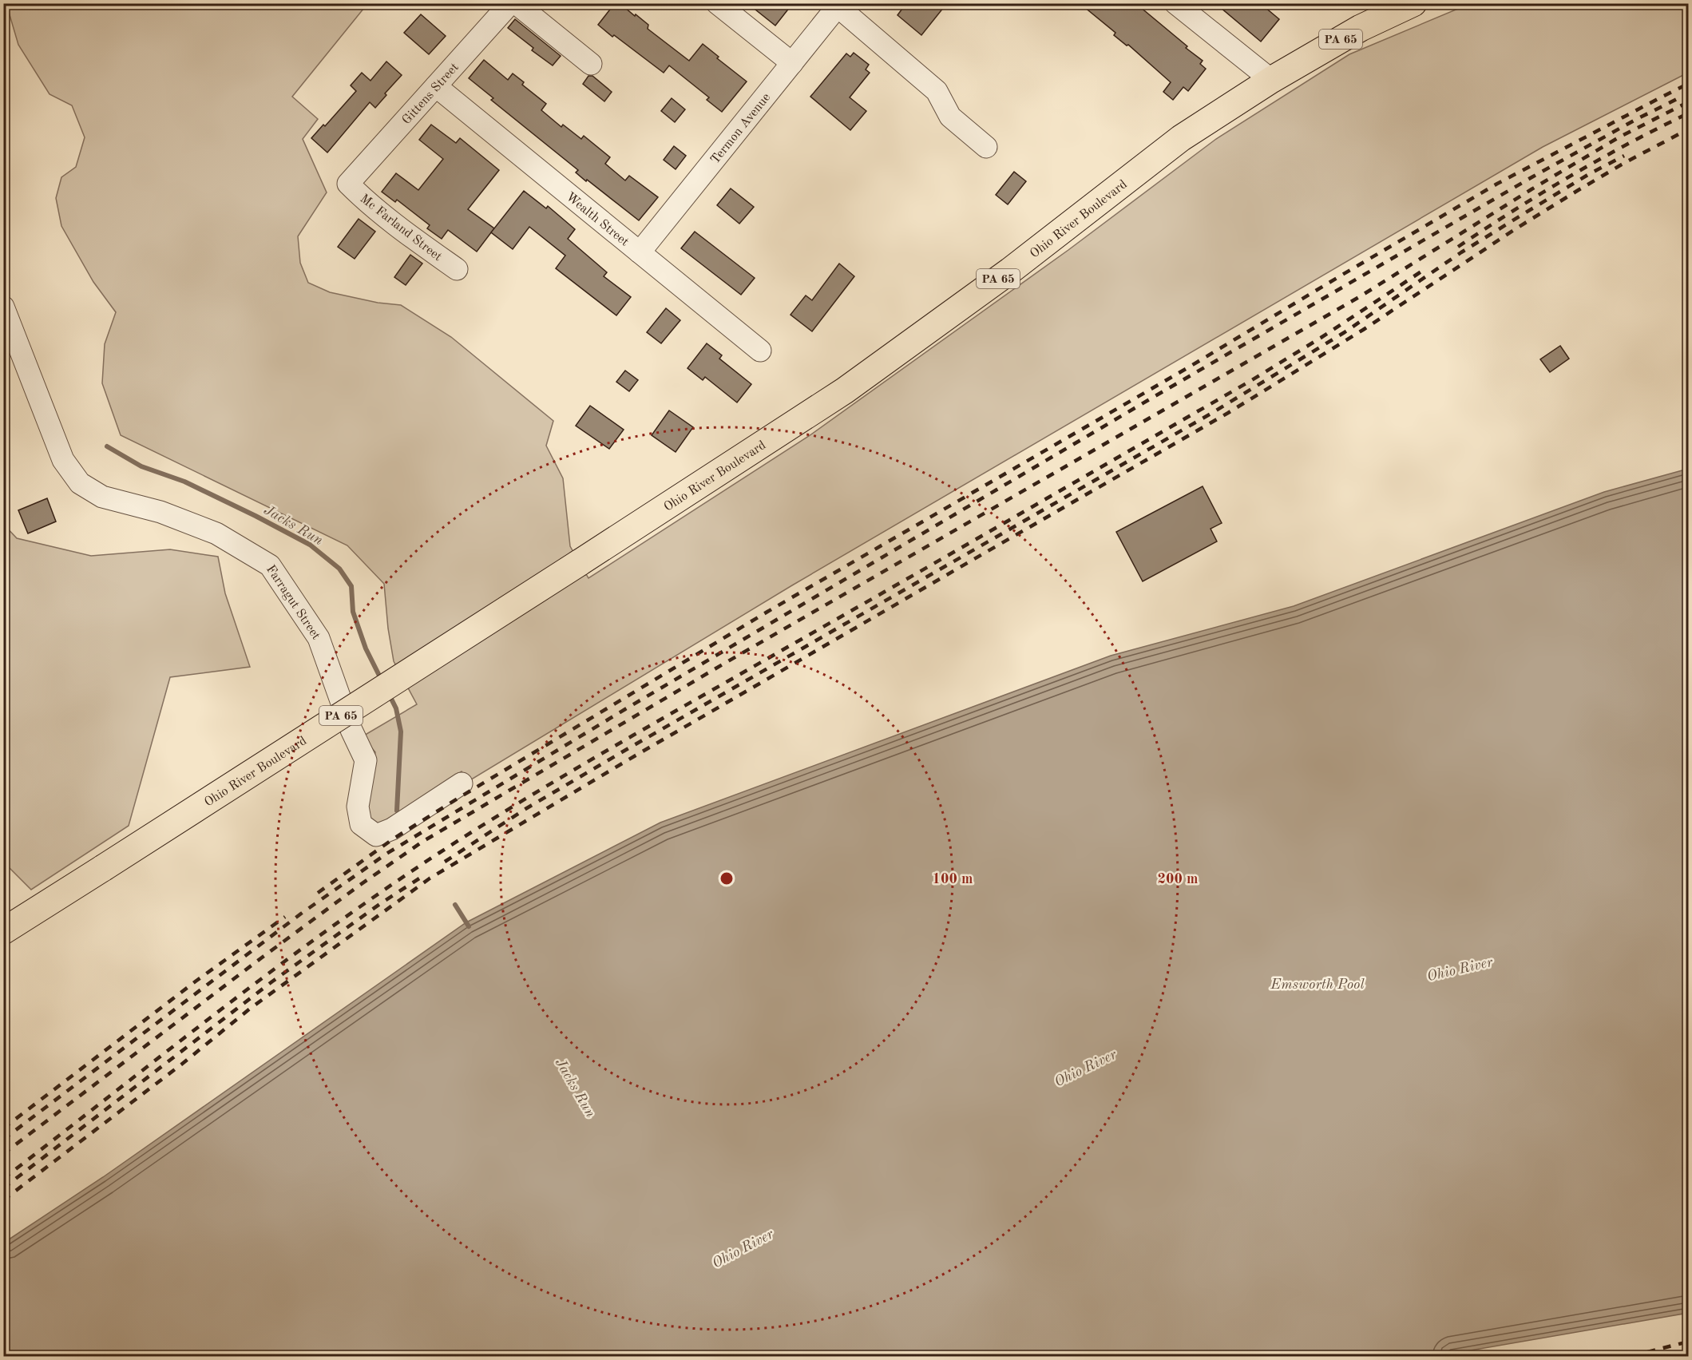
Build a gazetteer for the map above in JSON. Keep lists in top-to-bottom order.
{
  "streets": {
    "highway": ["PA 65", "Ohio River Boulevard"],
    "street": [
      "Gittens Street",
      "Termon Avenue",
      "Wealth Street",
      "Mc Farland Street",
      "Farragut Street"
    ]
  },
  "crossings": [
    ["Gittens Street", "Wealth Street"],
    ["Gittens Street", "Mc Farland Street"],
    ["Termon Avenue", "Wealth Street"]
  ],
  "water": ["Jacks Run", "Ohio River", "Emsworth Pool"],
  "rings": ["100 m", "200 m"]
}
